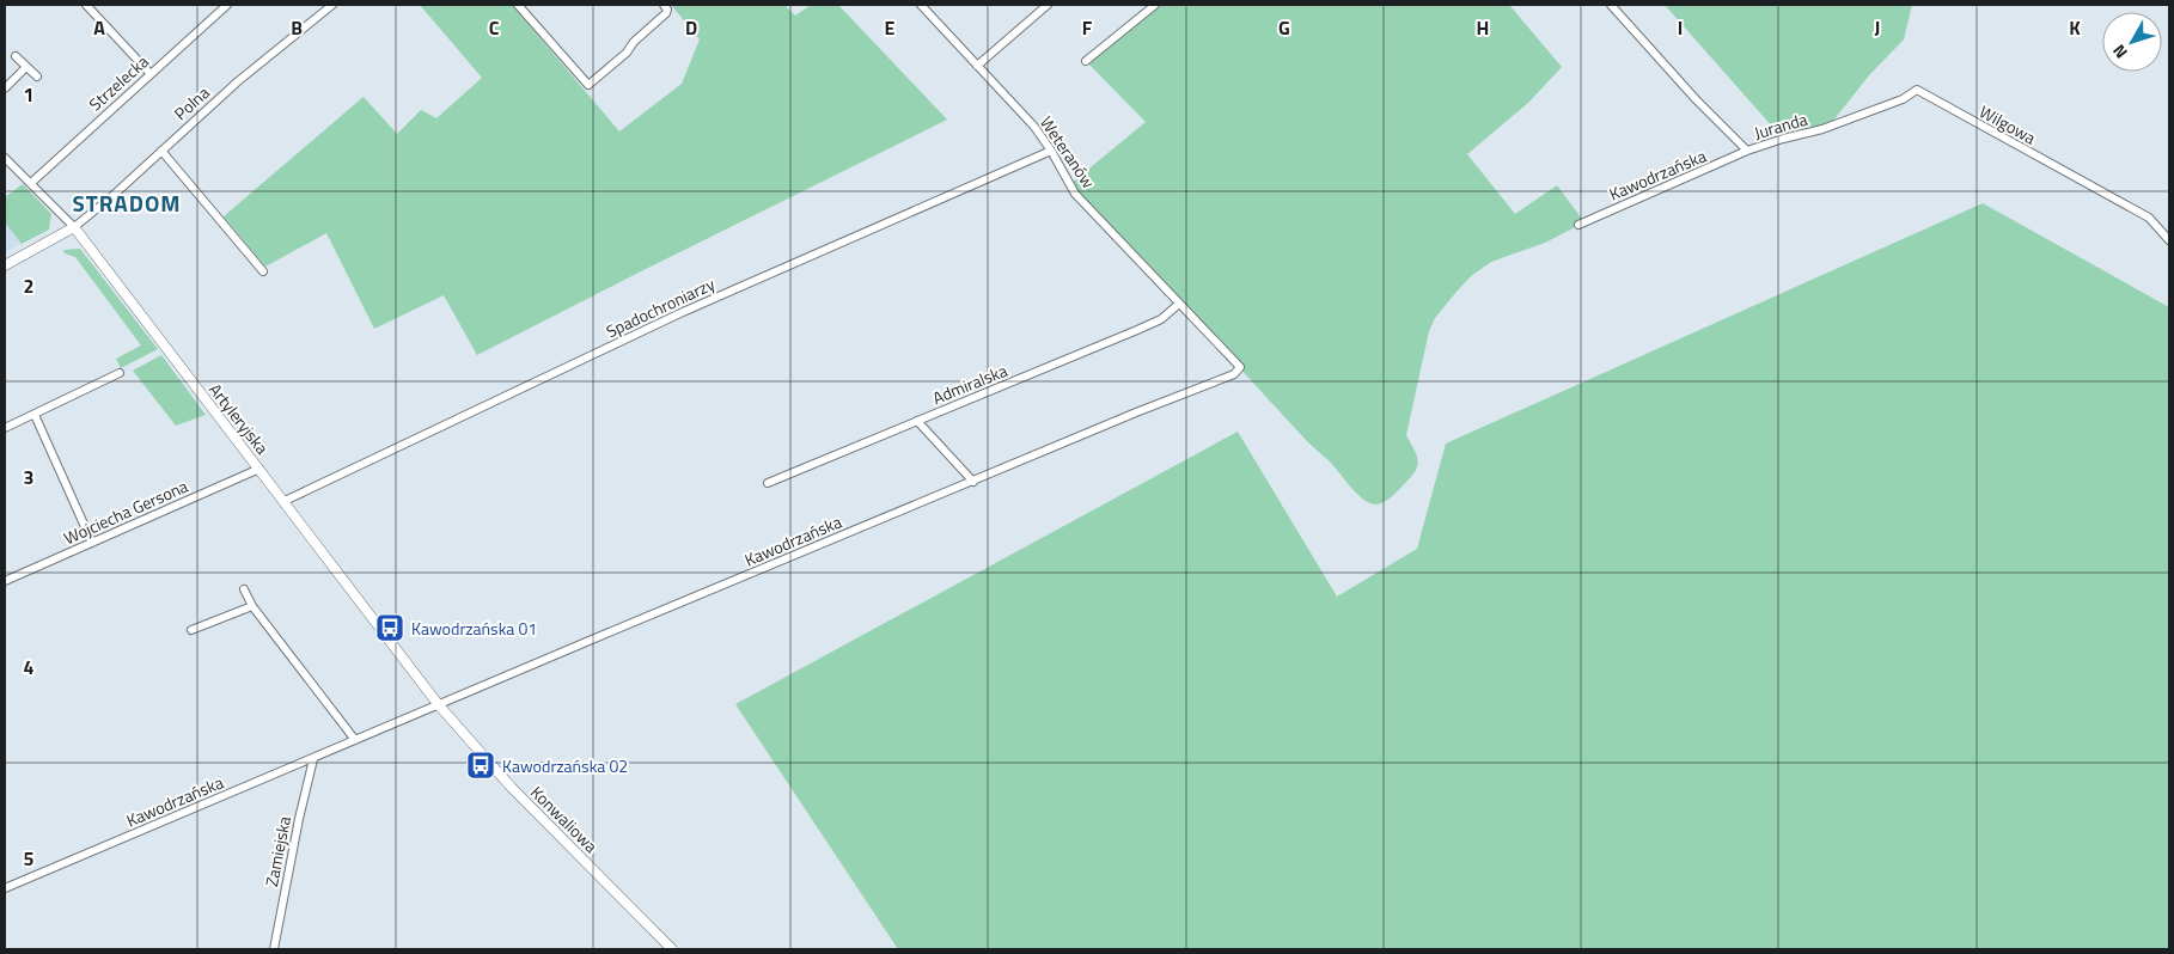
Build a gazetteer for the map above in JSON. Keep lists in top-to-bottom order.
{
  "streets": {
    "street": [
      "Strzelecka",
      "Polna",
      "Wilgowa",
      "Juranda",
      "Weteranów",
      "Kawodrzańska",
      "Spadochroniarzy",
      "Admiralska",
      "Artyleryjska",
      "Wojciecha Gersona",
      "Konwaliowa",
      "Zamiejska"
    ]
  },
  "crossings": [
    ["Strzelecka", "Artyleryjska"],
    ["Polna", "Artyleryjska"],
    ["Wilgowa", "Juranda"],
    ["Juranda", "Kawodrzańska"],
    ["Weteranów", "Kawodrzańska"],
    ["Weteranów", "Spadochroniarzy"],
    ["Weteranów", "Admiralska"],
    ["Kawodrzańska", "Artyleryjska"],
    ["Kawodrzańska", "Konwaliowa"],
    ["Kawodrzańska", "Zamiejska"],
    ["Spadochroniarzy", "Artyleryjska"],
    ["Artyleryjska", "Wojciecha Gersona"],
    ["Artyleryjska", "Konwaliowa"]
  ],
  "districts": ["STRADOM"],
  "places": {
    "bus stop": ["Kawodrzańska 01", "Kawodrzańska 02"]
  },
  "north": "bottom left",
  "grid": {
    "columns": [
      "A",
      "B",
      "C",
      "D",
      "E",
      "F",
      "G",
      "H",
      "I",
      "J",
      "K"
    ],
    "rows": [
      "1",
      "2",
      "3",
      "4",
      "5"
    ]
  }
}
